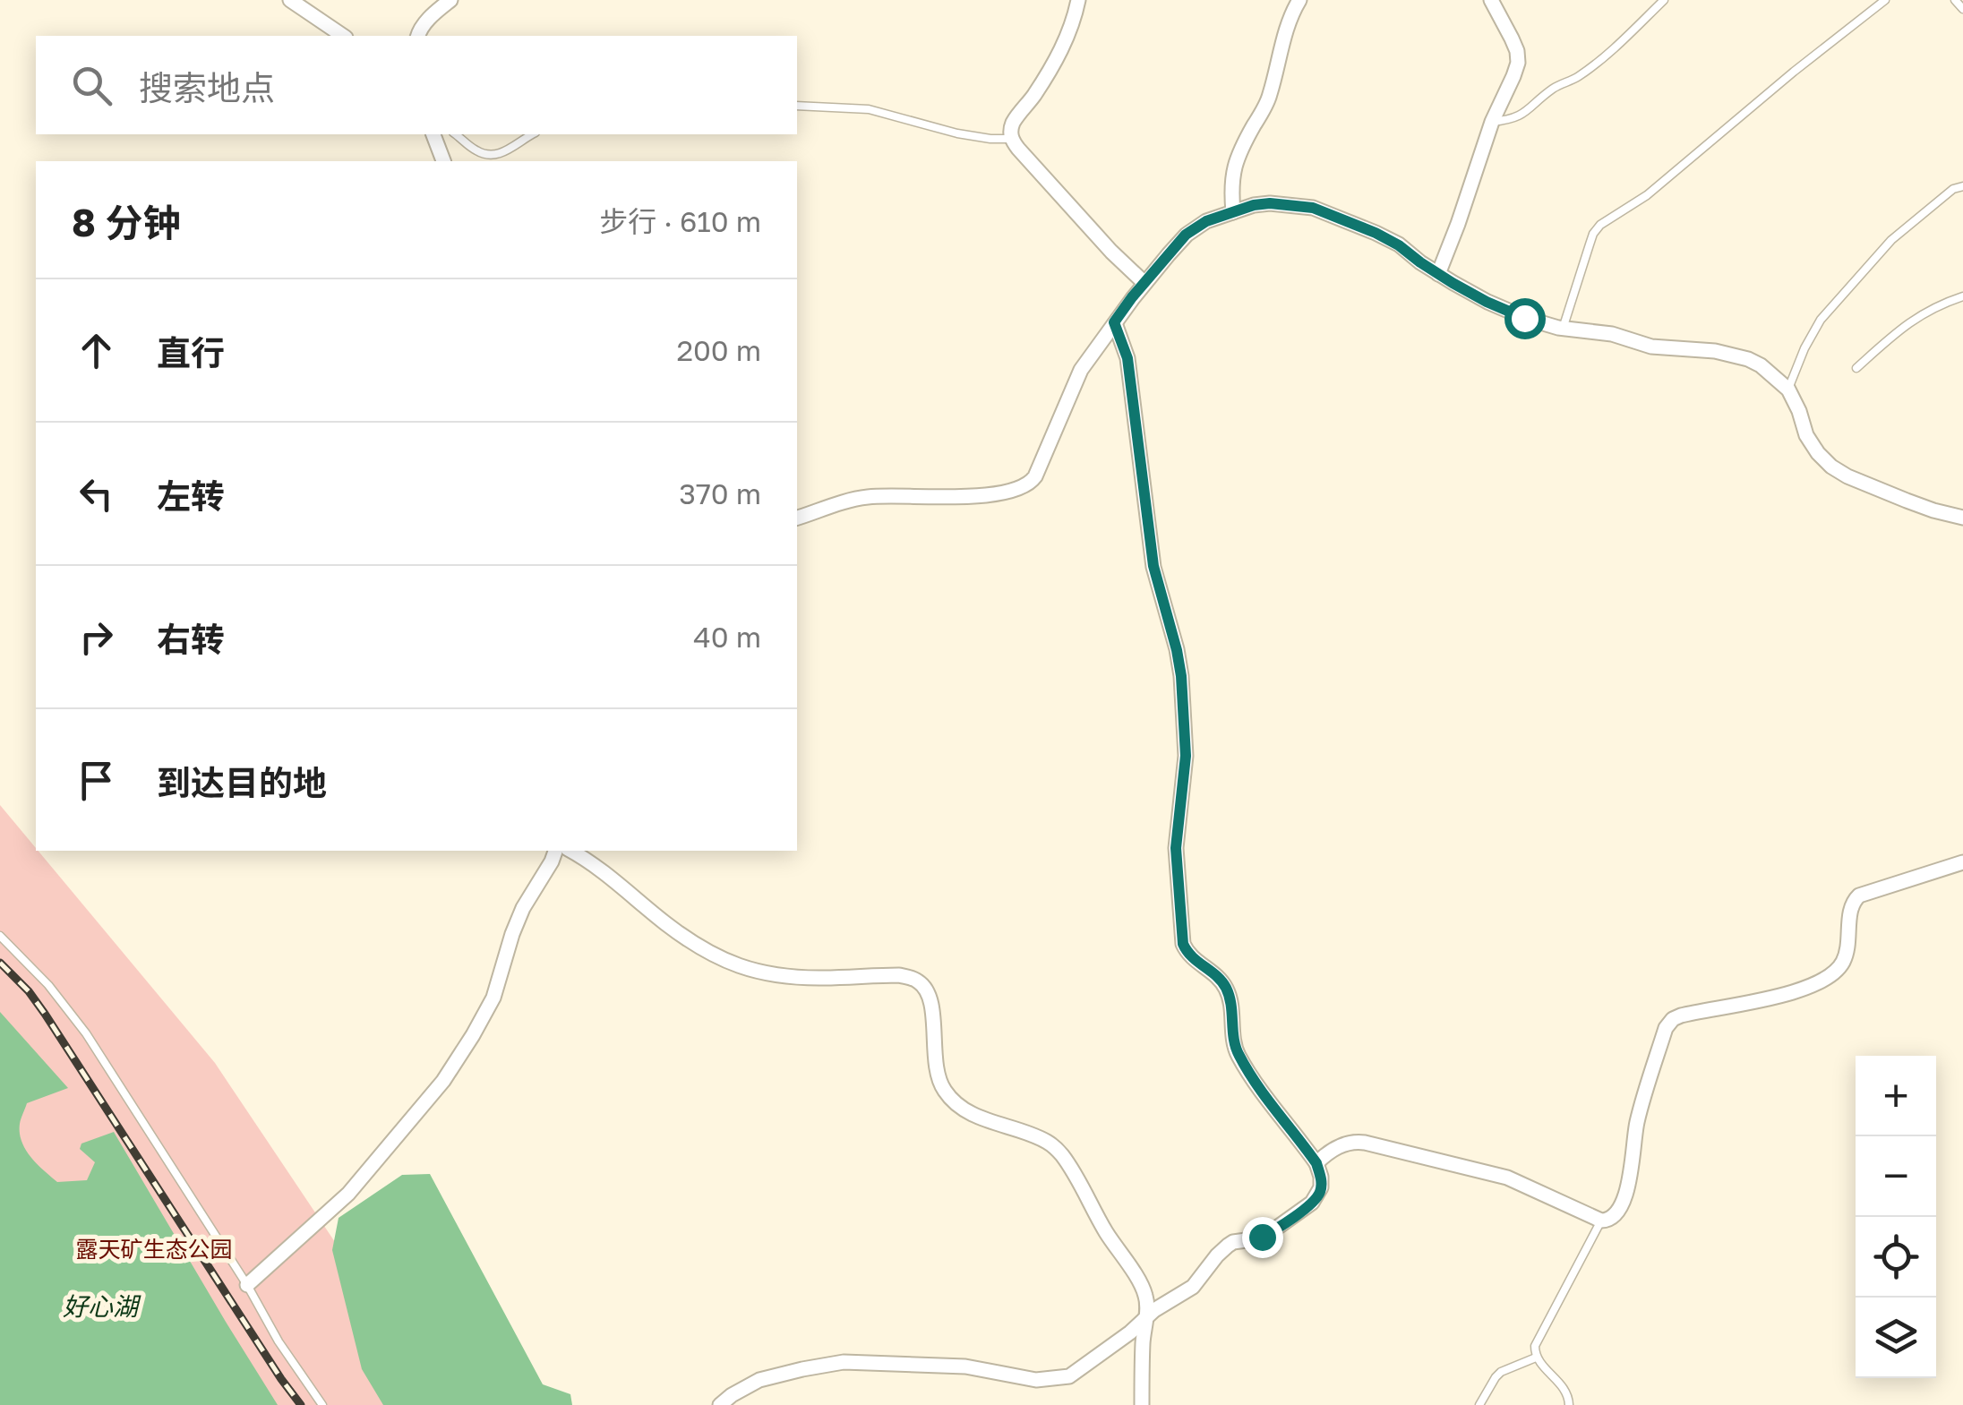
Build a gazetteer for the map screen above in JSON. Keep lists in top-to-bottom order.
{
  "water": ["好心湖"],
  "parks": ["露天矿生态公园"],
  "page": {
    "search": "搜索地点",
    "heading": ["8 分钟", "步行 · 610 m"],
    "list": [
      ["直行", "200 m"],
      ["左转", "370 m"],
      ["右转", "40 m"],
      "到达目的地"
    ],
    "map_buttons": ["+", "−"]
  }
}
